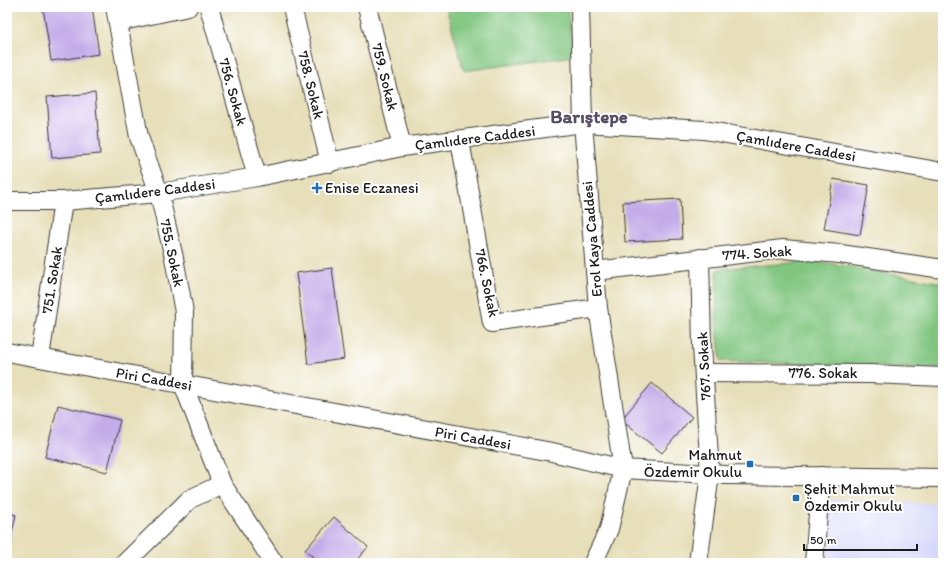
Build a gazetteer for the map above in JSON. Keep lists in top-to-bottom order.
{
  "streets": {
    "street": [
      "759. Sokak",
      "758. Sokak",
      "756. Sokak",
      "Çamlıdere Caddesi",
      "Erol Kaya Caddesi",
      "755. Sokak",
      "774. Sokak",
      "751. Sokak",
      "766. Sokak",
      "767. Sokak",
      "776. Sokak",
      "Piri Caddesi"
    ]
  },
  "crossings": [
    ["759. Sokak", "Çamlıdere Caddesi"],
    ["758. Sokak", "Çamlıdere Caddesi"],
    ["756. Sokak", "Çamlıdere Caddesi"],
    ["Çamlıdere Caddesi", "Erol Kaya Caddesi"],
    ["Çamlıdere Caddesi", "755. Sokak"],
    ["Çamlıdere Caddesi", "751. Sokak"],
    ["Çamlıdere Caddesi", "766. Sokak"],
    ["Erol Kaya Caddesi", "774. Sokak"],
    ["Erol Kaya Caddesi", "766. Sokak"],
    ["Erol Kaya Caddesi", "Piri Caddesi"],
    ["755. Sokak", "Piri Caddesi"],
    ["774. Sokak", "767. Sokak"],
    ["751. Sokak", "Piri Caddesi"],
    ["767. Sokak", "776. Sokak"],
    ["767. Sokak", "Piri Caddesi"]
  ],
  "districts": ["Barıştepe"],
  "places": {
    "health": ["Enise Eczanesi"],
    "transit": ["Mahmut Özdemir Okulu", "Şehit Mahmut Özdemir Okulu"]
  },
  "scale_bar": "50 m"
}
